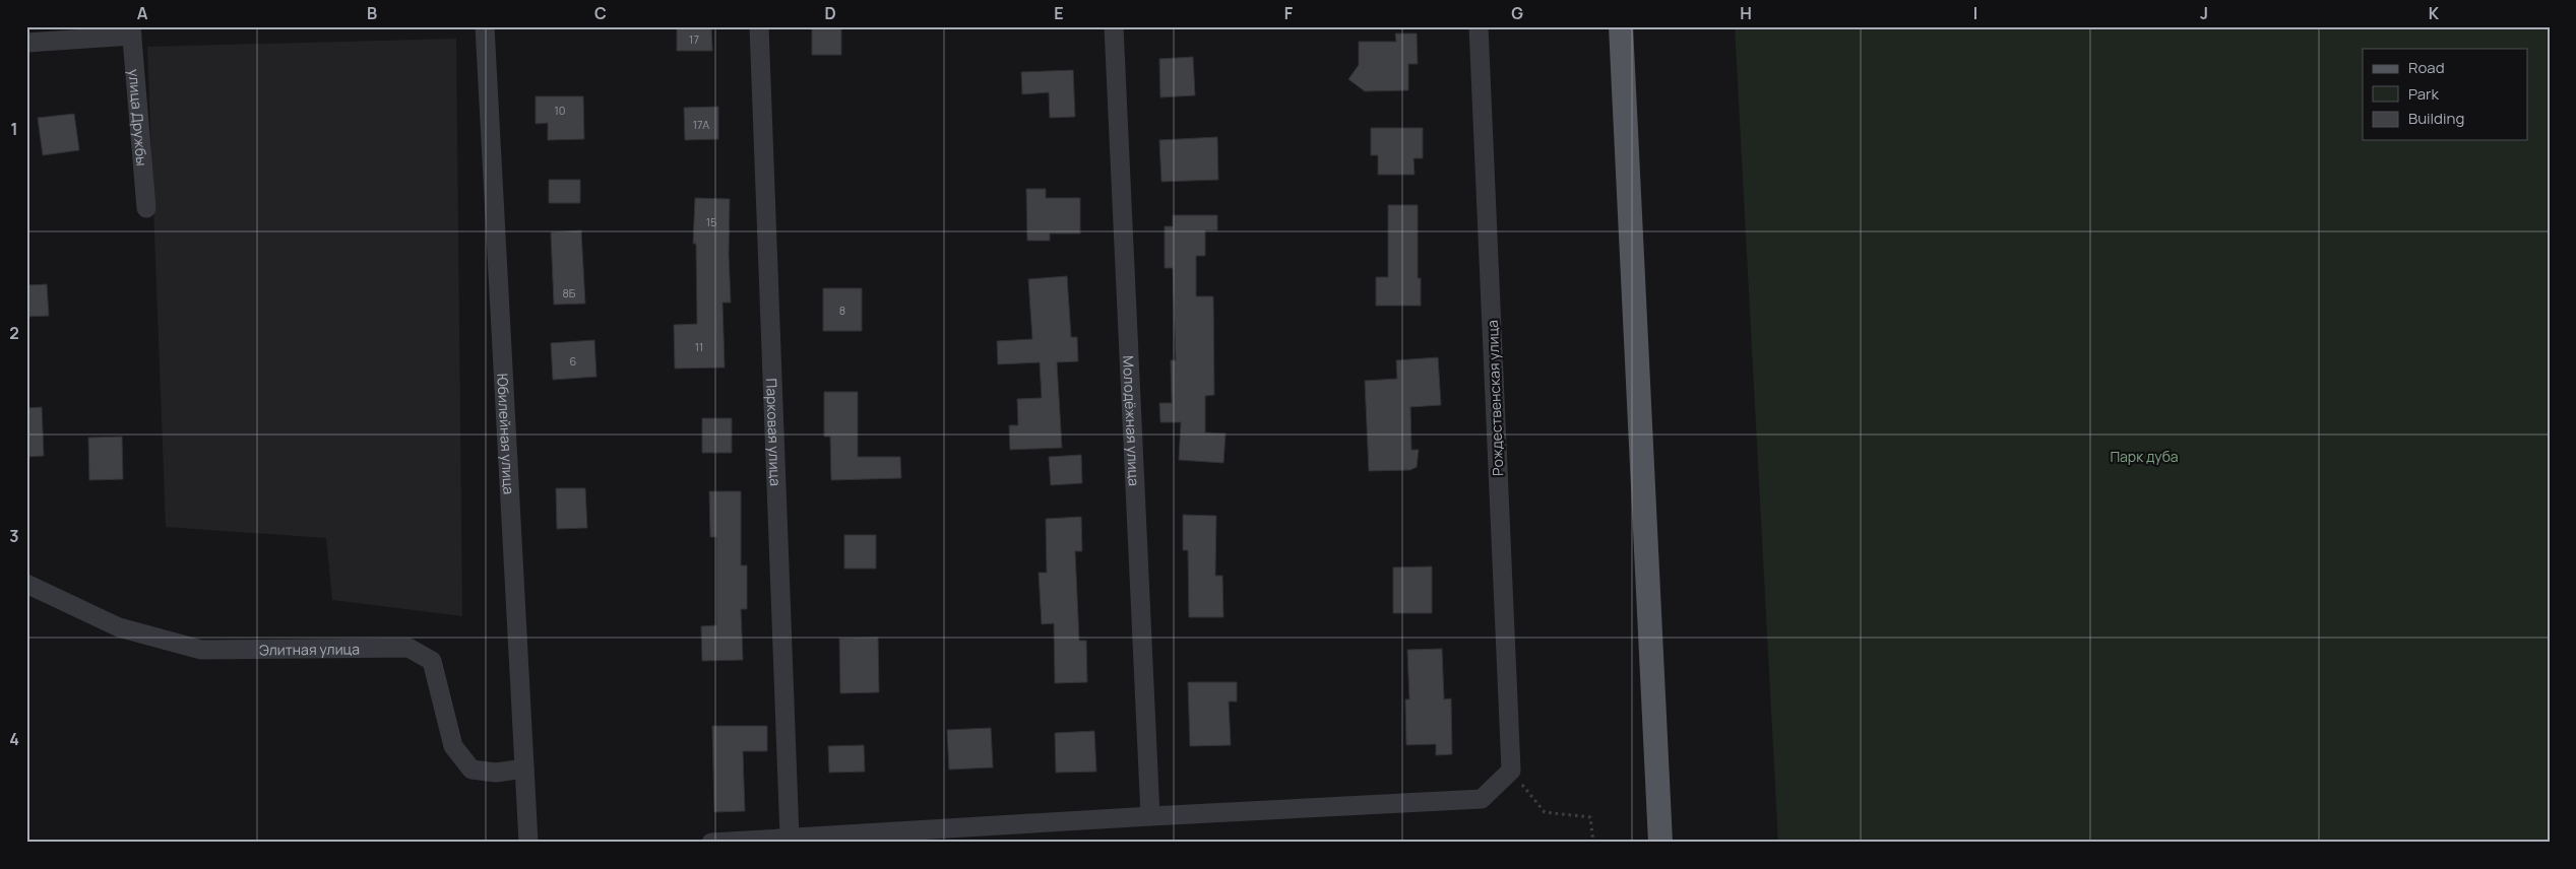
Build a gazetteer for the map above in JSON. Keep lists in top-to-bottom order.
{
  "streets": {
    "street": [
      "улица Дружбы",
      "Рождественская улица",
      "Молодёжная улица",
      "Парковая улица",
      "Юбилейная улица",
      "Элитная улица"
    ]
  },
  "crossings": [
    ["Юбилейная улица", "Элитная улица"]
  ],
  "parks": ["Парк дуба"],
  "house_numbers": [
    "17",
    "10",
    "17А",
    "15",
    "8Б",
    "8",
    "11",
    "6"
  ],
  "legend": ["Road", "Park", "Building"],
  "grid": {
    "columns": [
      "A",
      "B",
      "C",
      "D",
      "E",
      "F",
      "G",
      "H",
      "I",
      "J",
      "K"
    ],
    "rows": [
      "1",
      "2",
      "3",
      "4"
    ]
  }
}
